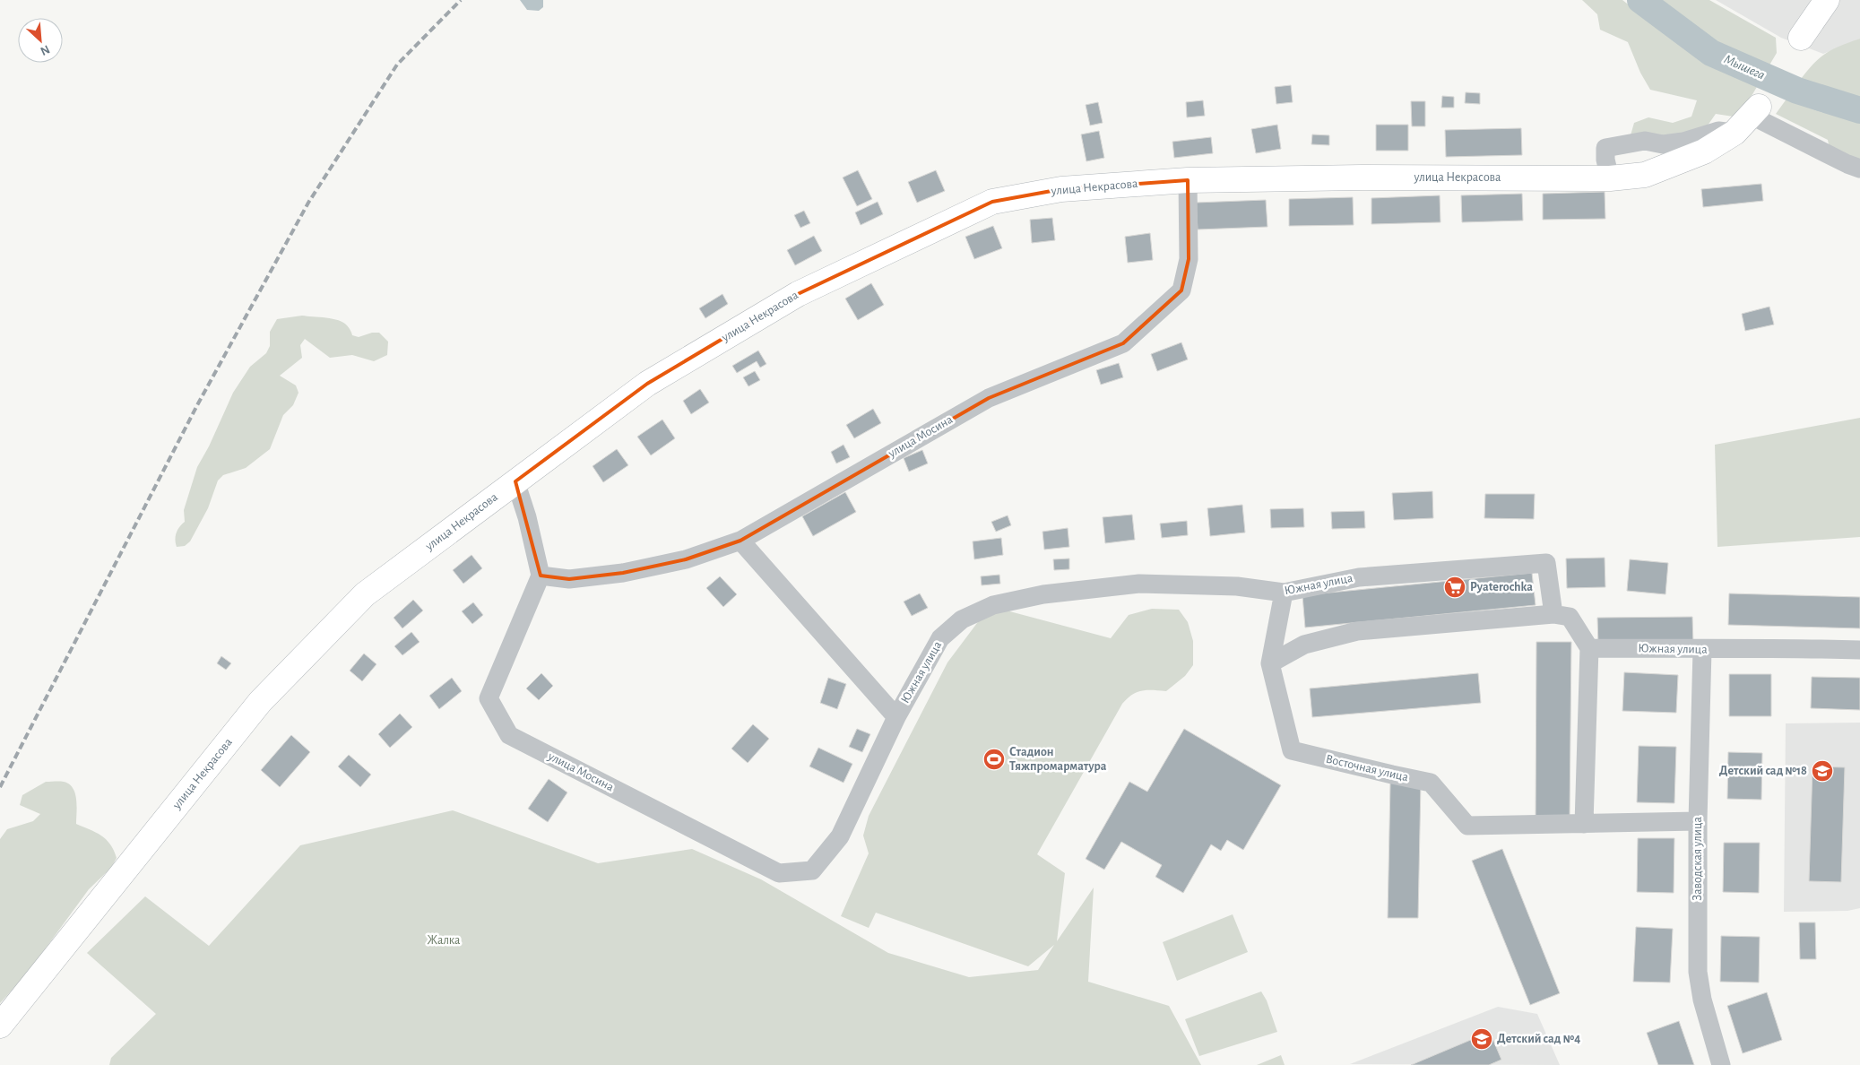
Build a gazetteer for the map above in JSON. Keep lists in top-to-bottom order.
{
  "streets": {
    "main road": ["улица Некрасова"],
    "street": [
      "улица Мосина",
      "Южная улица",
      "Восточная улица",
      "Заводская улица"
    ]
  },
  "crossings": [
    ["улица Некрасова", "улица Мосина"],
    ["улица Мосина", "Южная улица"],
    ["Южная улица", "Восточная улица"],
    ["Южная улица", "Заводская улица"],
    ["Восточная улица", "Заводская улица"]
  ],
  "water": ["Мышега"],
  "parks": ["Жалка"],
  "places": {
    "supermarket": ["Pyaterochka"],
    "sports": ["Стадион Тяжпромарматура"],
    "school or university": ["Детский сад №18", "Детский сад №4"]
  },
  "north": "bottom right"
}
